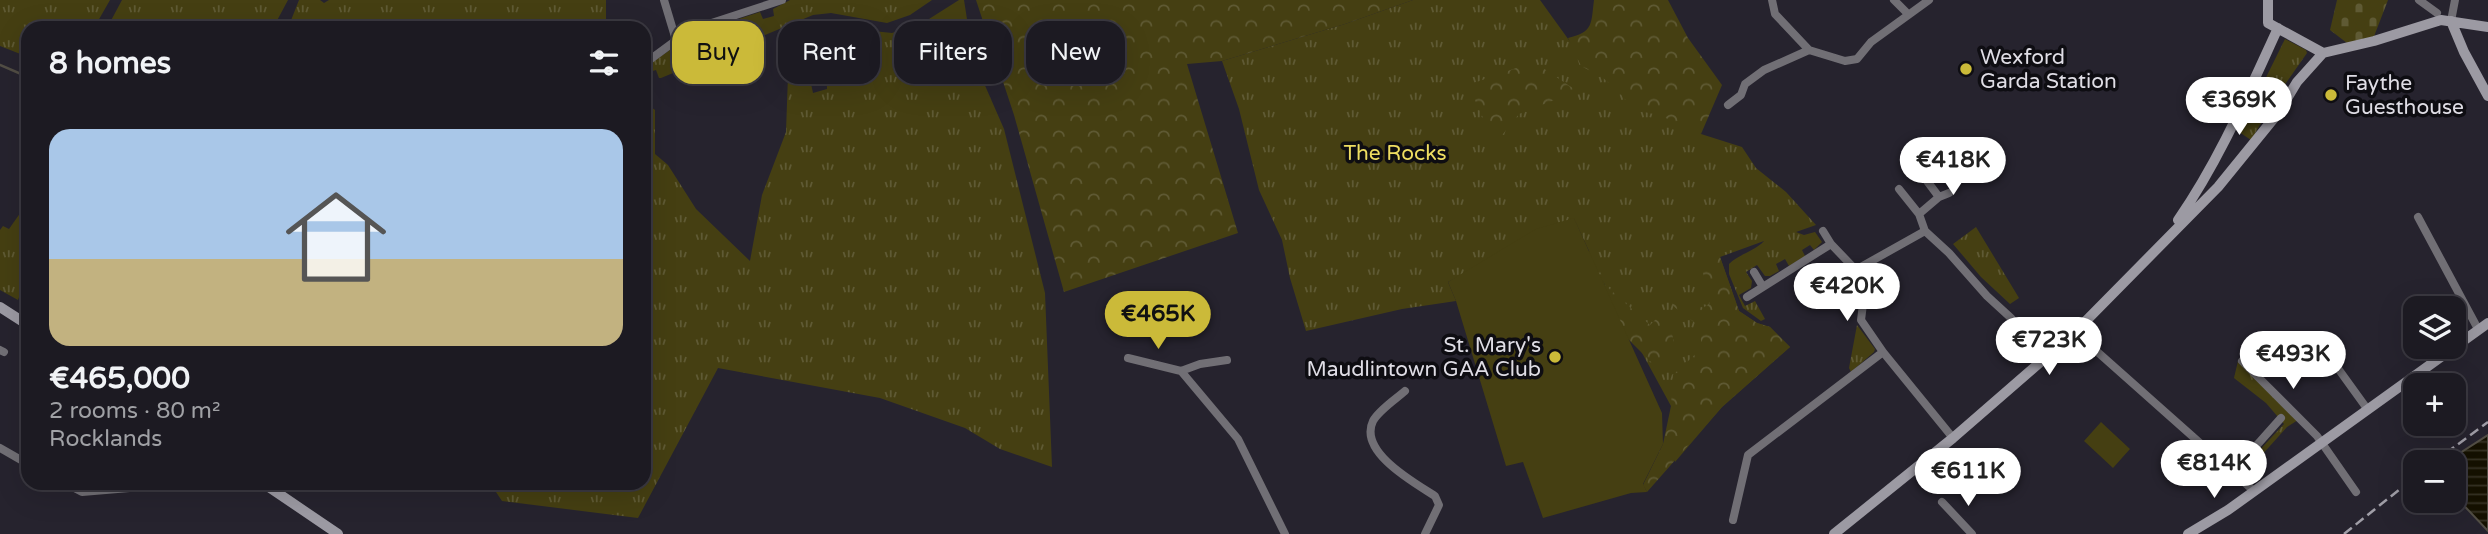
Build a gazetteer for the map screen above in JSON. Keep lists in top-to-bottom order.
{
  "parks": ["The Rocks"],
  "places": ["Wexford Garda Station", "Faythe Guesthouse", "St. Mary's Maudlintown GAA Club"],
  "page": {
    "chip": [
      "Buy",
      "Rent",
      "Filters",
      "New"
    ],
    "heading": "8 homes",
    "price": [
      "€369K",
      "€418K",
      "€420K",
      "€465K",
      "€723K",
      "€493K",
      "€814K",
      "€611K"
    ],
    "list": [
      {
        "name": "€465,000",
        "note": "2 rooms · 80 m² · Rocklands"
      }
    ],
    "map_buttons": ["+", "−"]
  }
}
